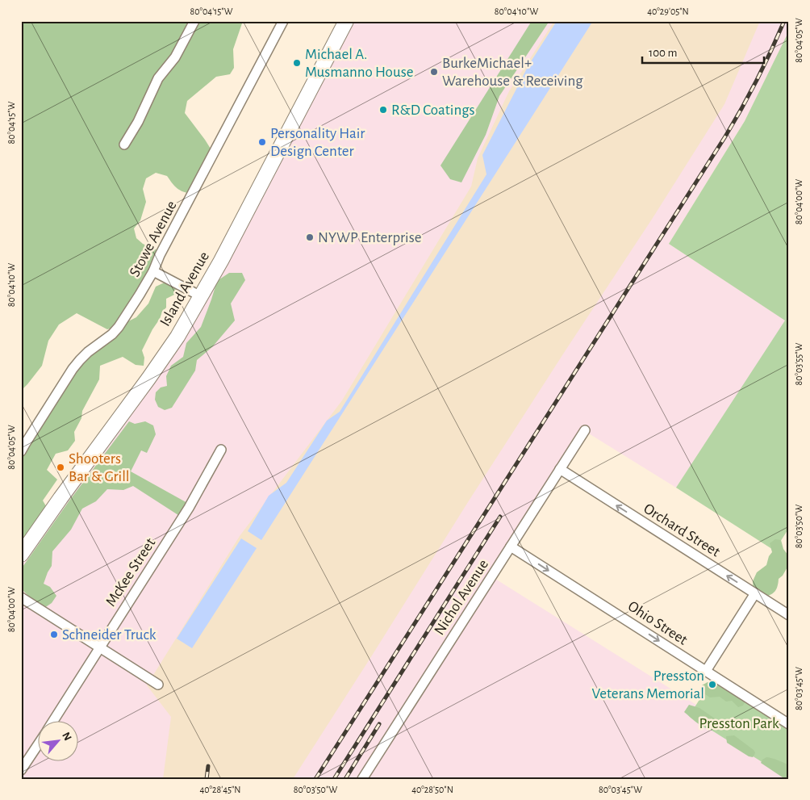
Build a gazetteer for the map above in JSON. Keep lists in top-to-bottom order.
{
  "streets": {
    "main road": ["Island Avenue"],
    "street": [
      "Stowe Avenue",
      "Orchard Street",
      "McKee Street",
      "Nichol Avenue",
      "Ohio Street"
    ]
  },
  "crossings": [
    ["Orchard Street", "Nichol Avenue"],
    ["Nichol Avenue", "Ohio Street"]
  ],
  "one_way": ["Orchard Street", "Ohio Street"],
  "parks": ["Presston Park"],
  "places": [
    "Michael A. Musmanno House",
    "BurkeMichael+ Warehouse & Receiving",
    "R&D Coatings",
    "Personality Hair Design Center",
    "NYWP Enterprise",
    "Shooters Bar & Grill",
    "Schneider Truck",
    "Presston Veterans Memorial"
  ],
  "scale_bar": "100 m",
  "north": "top right",
  "coordinates": [
    "80°04'15\"W",
    "80°04'10\"W",
    "40°29'05\"N",
    "80°04'05\"W",
    "80°04'00\"W",
    "80°03'55\"W",
    "80°03'50\"W",
    "80°03'45\"W",
    "40°28'45\"N",
    "40°28'50\"N"
  ]
}
